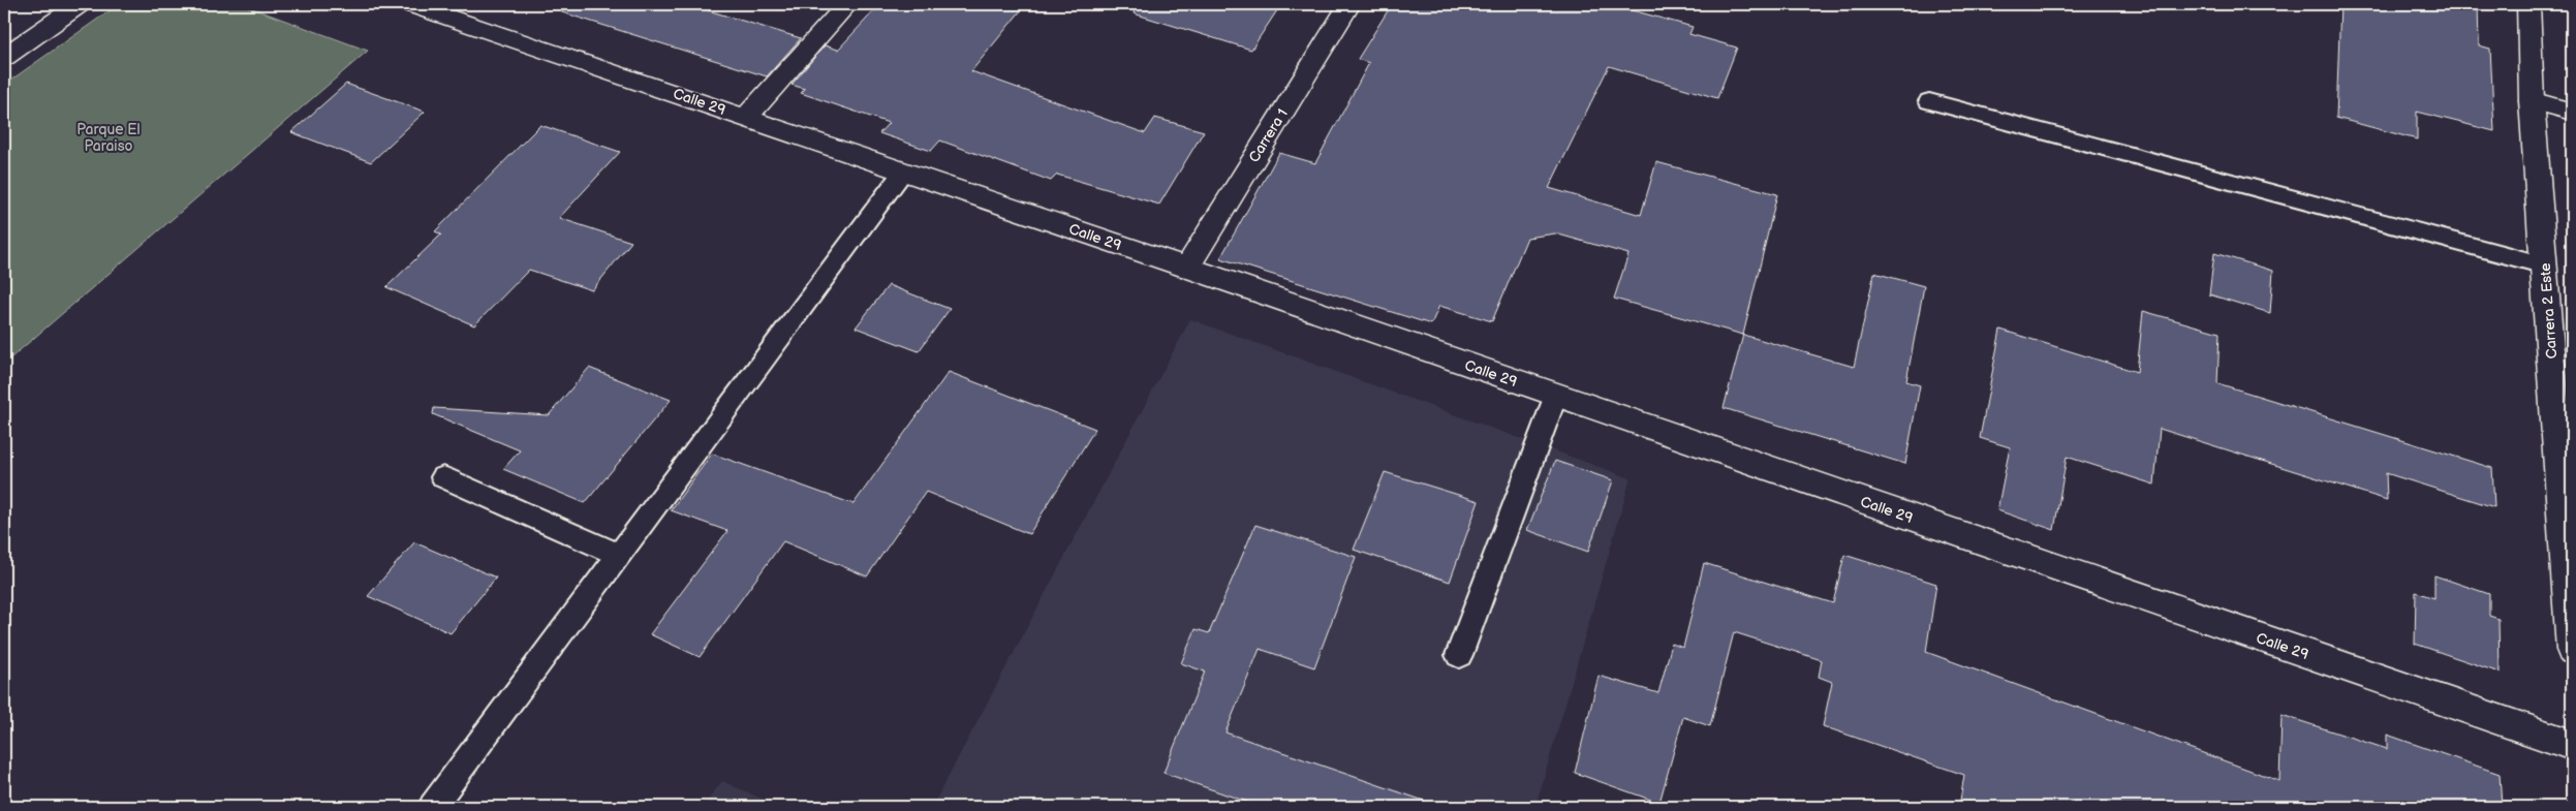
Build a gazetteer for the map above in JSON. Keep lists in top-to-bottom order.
{
  "streets": {
    "street": ["Calle 29", "Carrera 1", "Carrera 2 Este"]
  },
  "crossings": [
    ["Calle 29", "Carrera 1"]
  ],
  "parks": ["Parque El Paraiso"]
}
